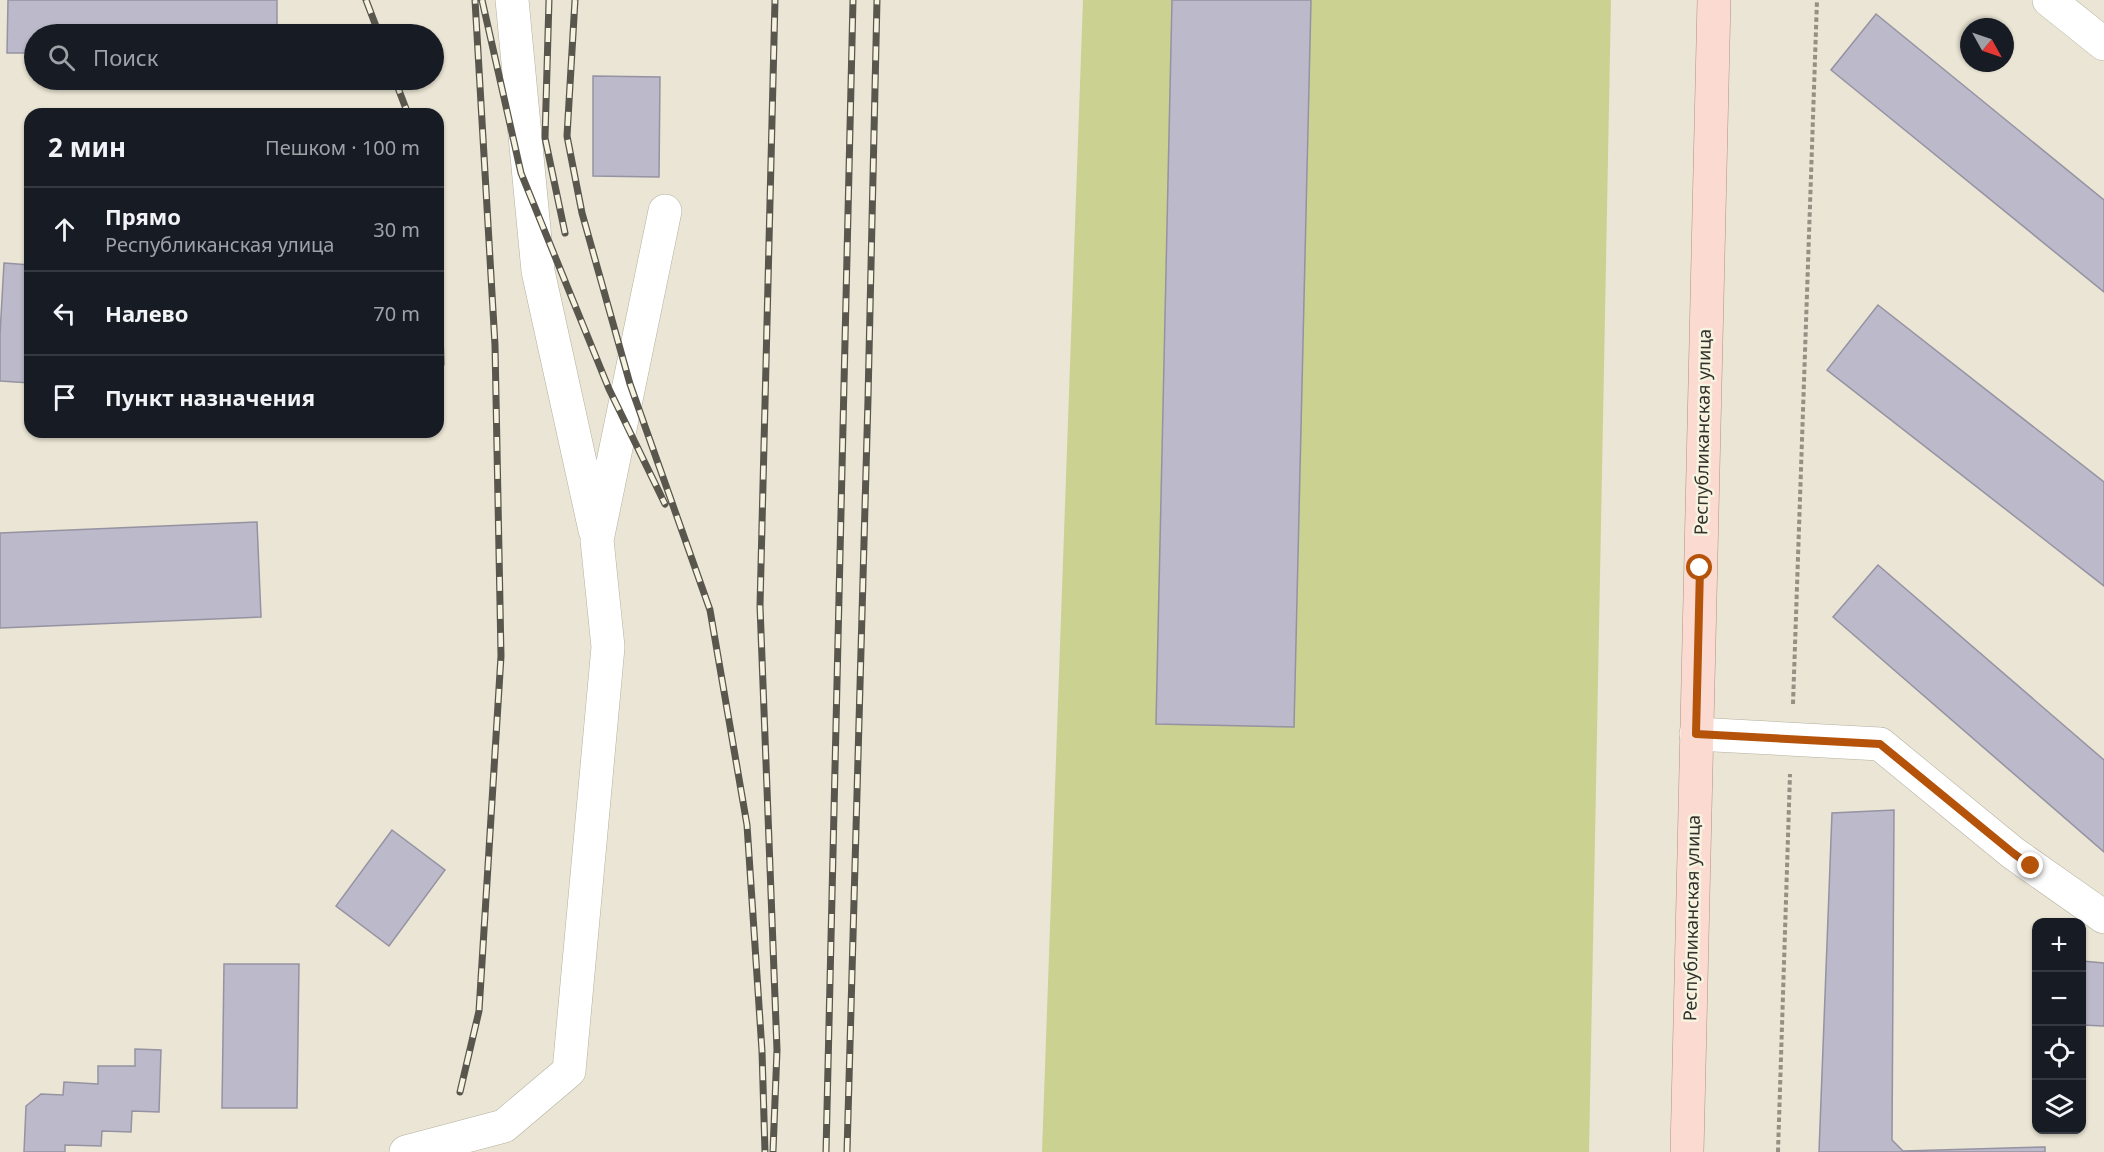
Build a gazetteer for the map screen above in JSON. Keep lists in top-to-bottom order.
{
  "streets": {
    "main road": ["Республиканская улица"]
  },
  "north": "bottom right",
  "page": {
    "search": "Поиск",
    "heading": ["2 мин", "Пешком · 100 m"],
    "list": [
      ["Прямо", "Республиканская улица", "30 m"],
      ["Налево", "70 m"],
      "Пункт назначения"
    ],
    "map_buttons": ["+", "−"]
  }
}
